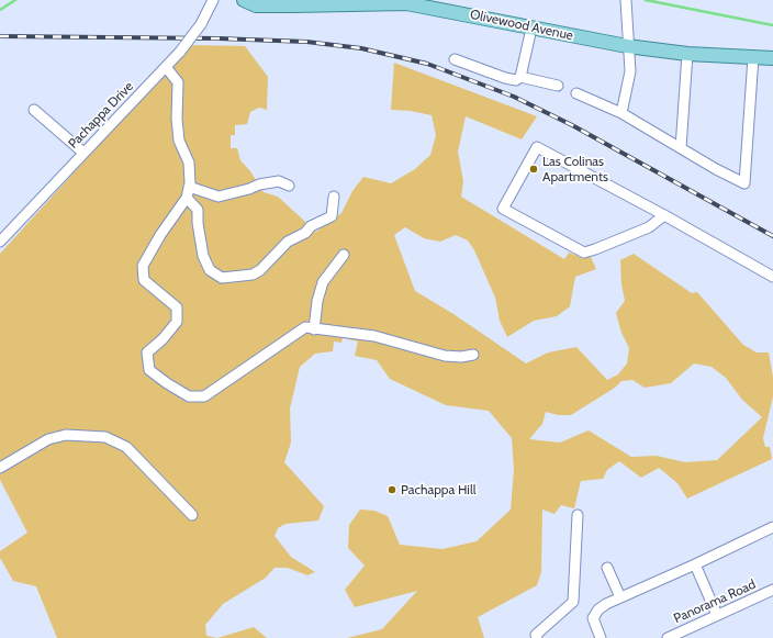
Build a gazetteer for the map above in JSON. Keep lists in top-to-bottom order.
{
  "streets": {
    "main road": ["Olivewood Avenue"],
    "street": ["Pachappa Drive", "Panorama Road"]
  },
  "places": ["Las Colinas Apartments", "Pachappa Hill"]
}
